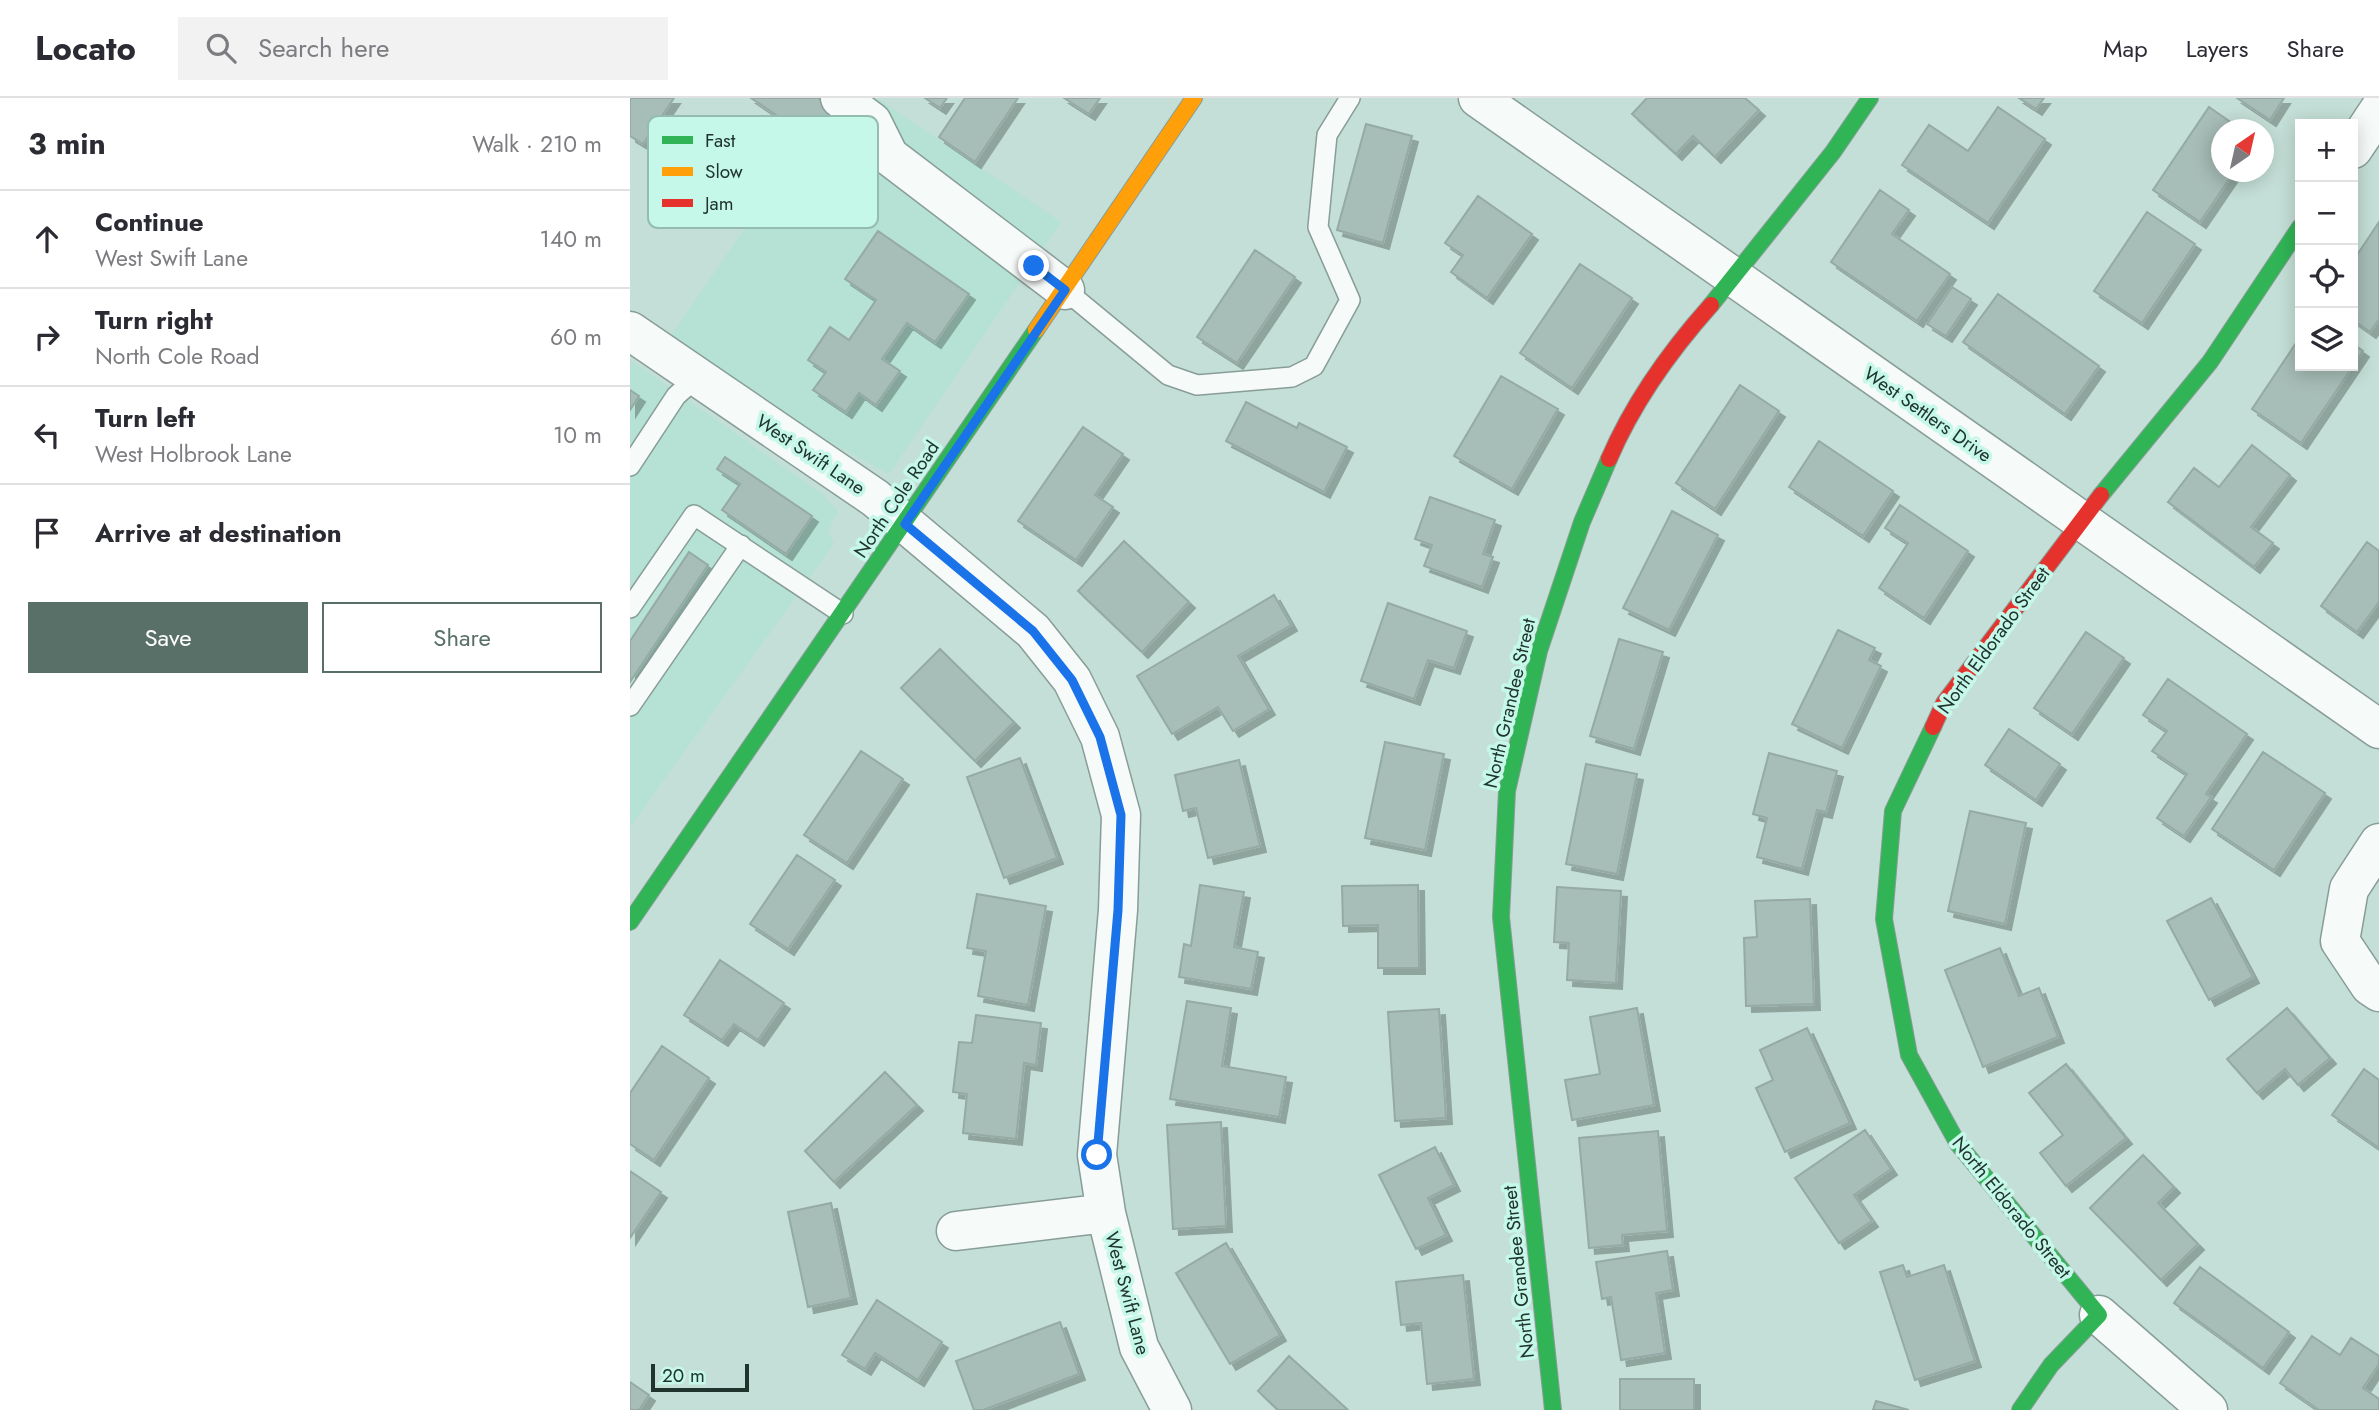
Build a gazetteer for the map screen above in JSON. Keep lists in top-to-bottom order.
{
  "streets": {
    "street": [
      "West Settlers Drive",
      "West Swift Lane",
      "North Cole Road",
      "North Eldorado Street",
      "North Grandee Street"
    ]
  },
  "crossings": [
    ["West Settlers Drive", "North Eldorado Street"],
    ["West Settlers Drive", "North Grandee Street"],
    ["West Swift Lane", "North Cole Road"]
  ],
  "legend": ["Fast", "Slow", "Jam"],
  "scale_bar": "20 m",
  "north": "top right",
  "page": {
    "header": "Locato",
    "search": "Search here",
    "nav": ["Map", "Layers", "Share"],
    "heading": ["3 min", "Walk · 210 m"],
    "map_buttons": ["+", "−"],
    "list": [
      ["Continue", "West Swift Lane", "140 m"],
      ["Turn right", "North Cole Road", "60 m"],
      ["Turn left", "West Holbrook Lane", "10 m"],
      "Arrive at destination"
    ],
    "buttons": ["Save", "Share"],
    "scale": "20 m"
  }
}
